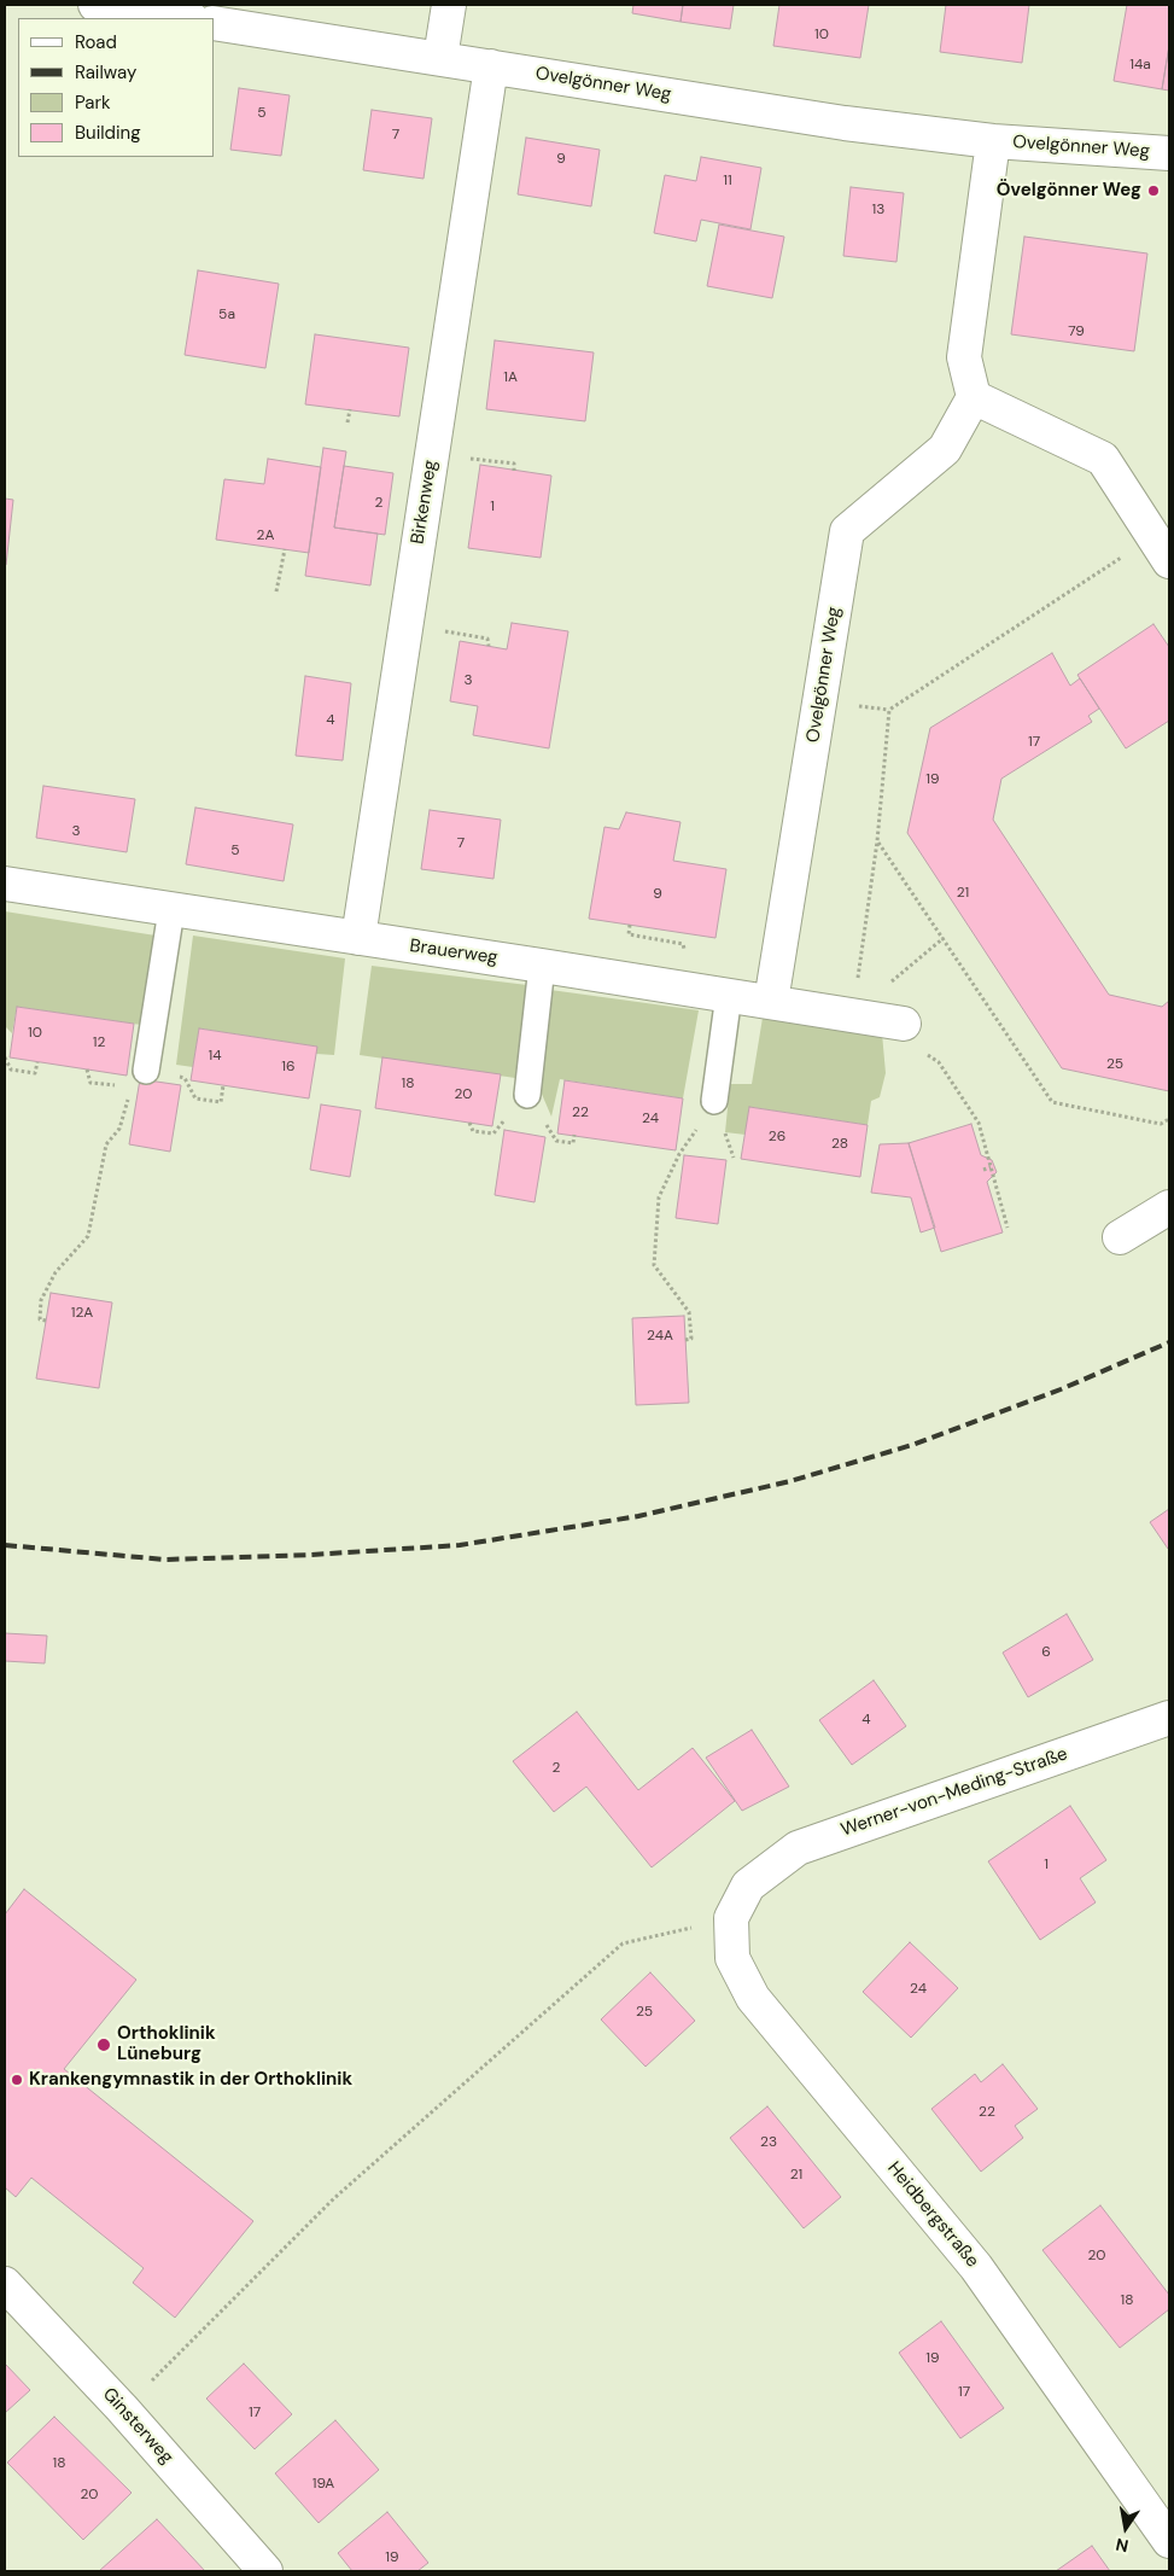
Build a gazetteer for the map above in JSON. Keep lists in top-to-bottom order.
{
  "streets": {
    "street": [
      "Ovelgönner Weg",
      "Birkenweg",
      "Brauerweg",
      "Werner-von-Meding-Straße",
      "Heidbergstraße",
      "Ginsterweg"
    ]
  },
  "crossings": [
    ["Ovelgönner Weg", "Birkenweg"],
    ["Ovelgönner Weg", "Brauerweg"],
    ["Birkenweg", "Brauerweg"],
    ["Werner-von-Meding-Straße", "Heidbergstraße"]
  ],
  "places": ["Övelgönner Weg", "Orthoklinik Lüneburg", "Krankengymnastik in der Orthoklinik"],
  "house_numbers": [
    "10",
    "14a",
    "5",
    "7",
    "9",
    "11",
    "13",
    "5a",
    "79",
    "1A",
    "2",
    "1",
    "2A",
    "3",
    "4",
    "17",
    "19",
    "3",
    "7",
    "5",
    "21",
    "9",
    "10",
    "12",
    "14",
    "25",
    "16",
    "18",
    "20",
    "22",
    "24",
    "26",
    "28",
    "12A",
    "24A",
    "6",
    "4",
    "2",
    "1",
    "24",
    "25",
    "22",
    "23",
    "21",
    "20",
    "18",
    "19",
    "17",
    "17",
    "18",
    "19A",
    "20",
    "19"
  ],
  "legend": [
    "Road",
    "Railway",
    "Park",
    "Building"
  ],
  "north": "bottom"
}
